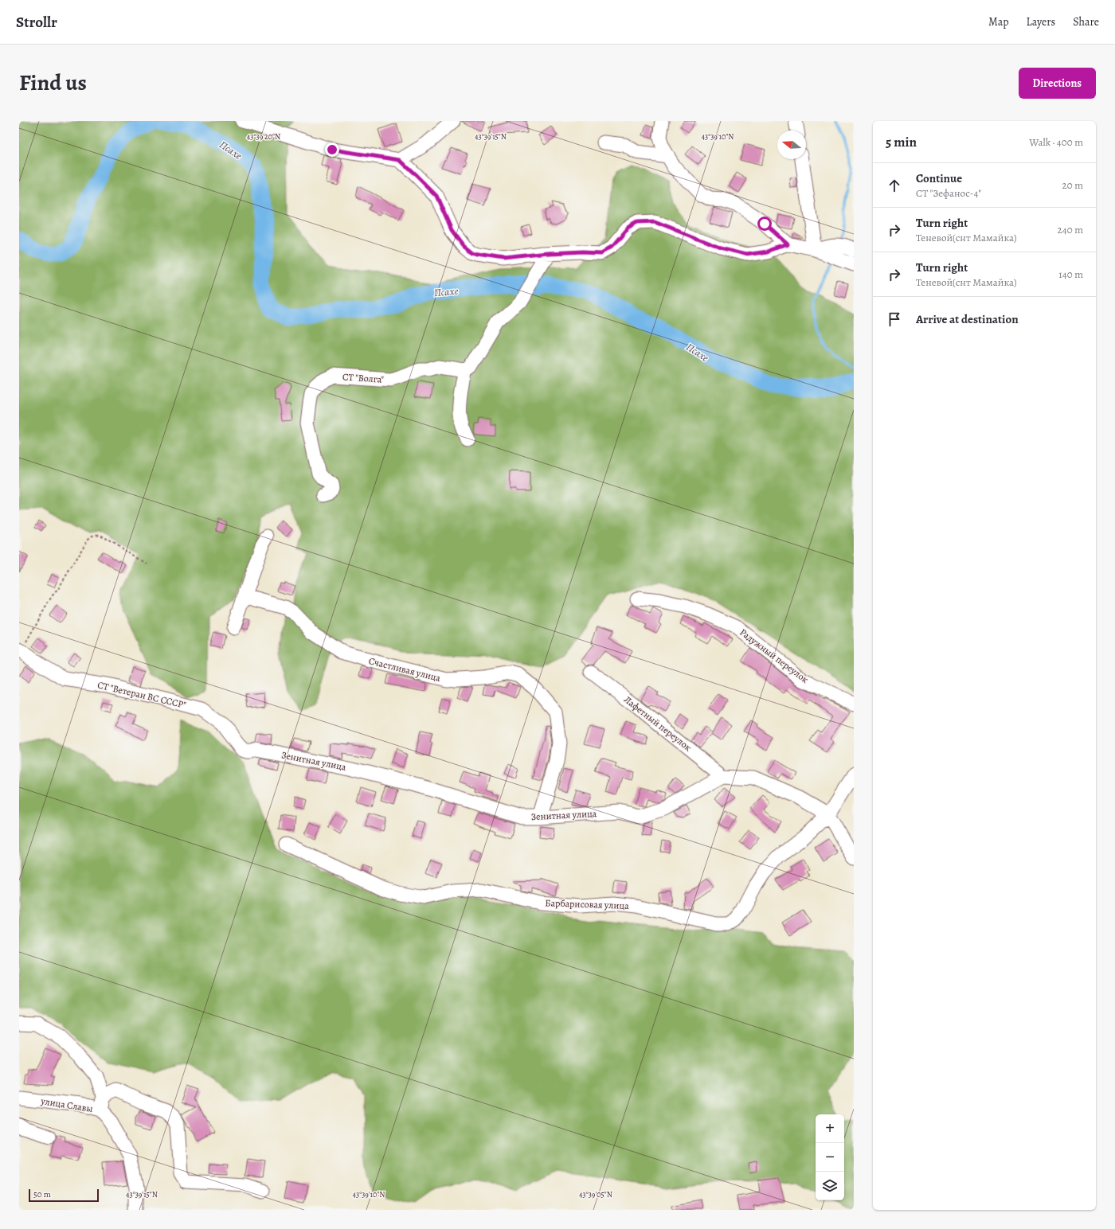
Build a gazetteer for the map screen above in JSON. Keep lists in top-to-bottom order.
{
  "streets": {
    "street": [
      "СТ \"Волга\"",
      "Радужный переулок",
      "Счастливая улица",
      "СТ \"Ветеран ВС СССР\"",
      "Лафетный переулок",
      "Зенитная улица",
      "Барбарисовая улица",
      "улица Славы"
    ]
  },
  "crossings": [
    ["Счастливая улица", "Зенитная улица"],
    ["СТ \"Ветеран ВС СССР\"", "Зенитная улица"],
    ["Лафетный переулок", "Зенитная улица"]
  ],
  "water": ["Псахе"],
  "scale_bar": "50 m",
  "north": "left",
  "page": {
    "header": "Strollr",
    "nav": ["Map", "Layers", "Share"],
    "title": "Find us",
    "buttons": "Directions",
    "heading": ["5 min", "Walk · 400 m"],
    "list": [
      ["Continue", "СТ \"Зефанос-4\"", "20 m"],
      ["Turn right", "Теневой(снт Мамайка)", "240 m"],
      ["Turn right", "Теневой(снт Мамайка)", "140 m"],
      "Arrive at destination"
    ],
    "map_buttons": ["+", "−"],
    "scale": "50 m"
  },
  "coordinates": [
    "43°39'20\"N",
    "43°39'15\"N",
    "43°39'10\"N",
    "43°39'05\"N"
  ]
}
